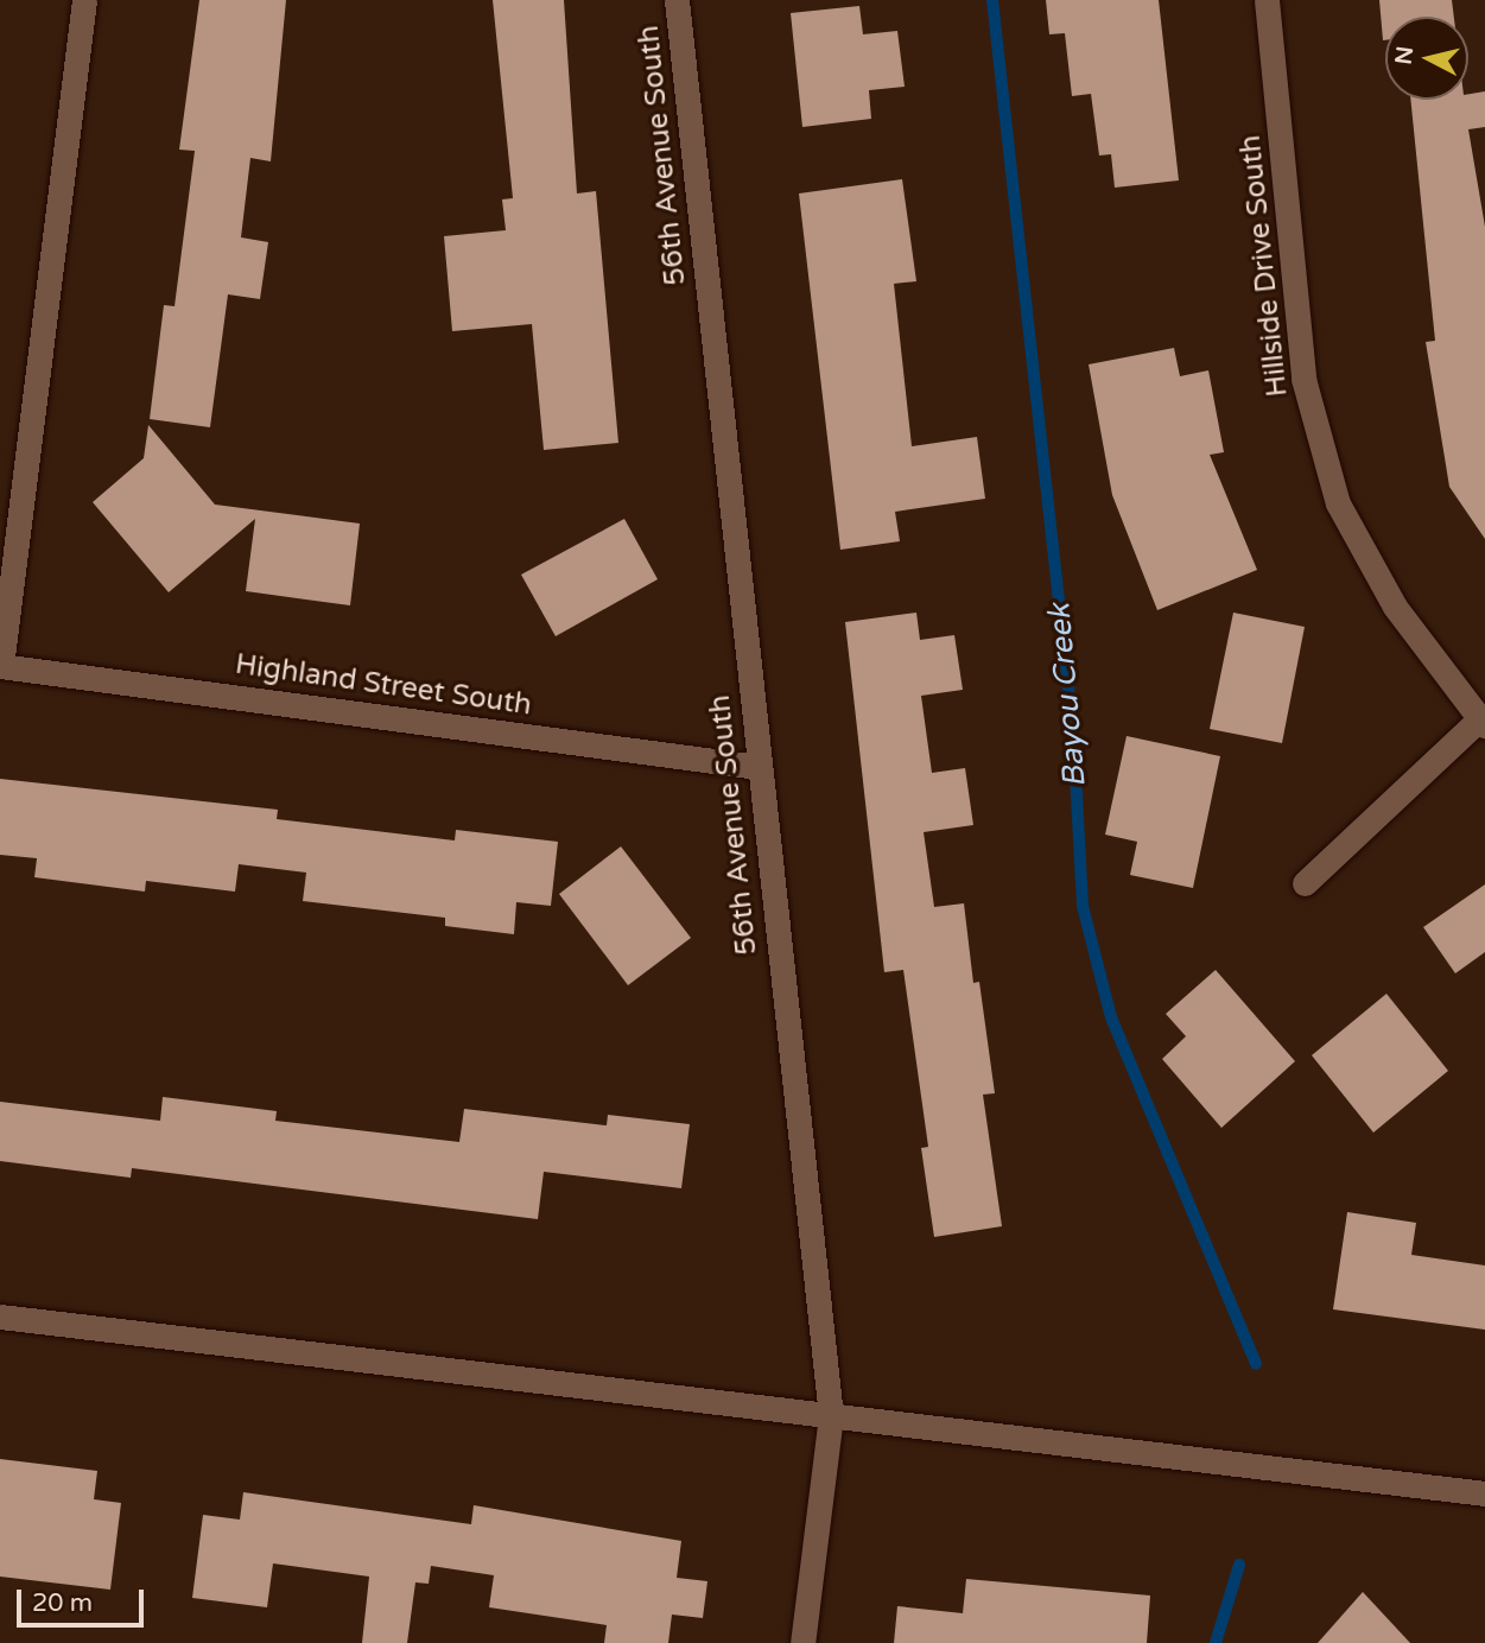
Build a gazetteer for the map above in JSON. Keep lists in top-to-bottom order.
{
  "streets": {
    "street": ["56th Avenue South", "Hillside Drive South", "Highland Street South"]
  },
  "crossings": [
    ["56th Avenue South", "Highland Street South"]
  ],
  "water": ["Bayou Creek"],
  "scale_bar": "20 m",
  "north": "left"
}
